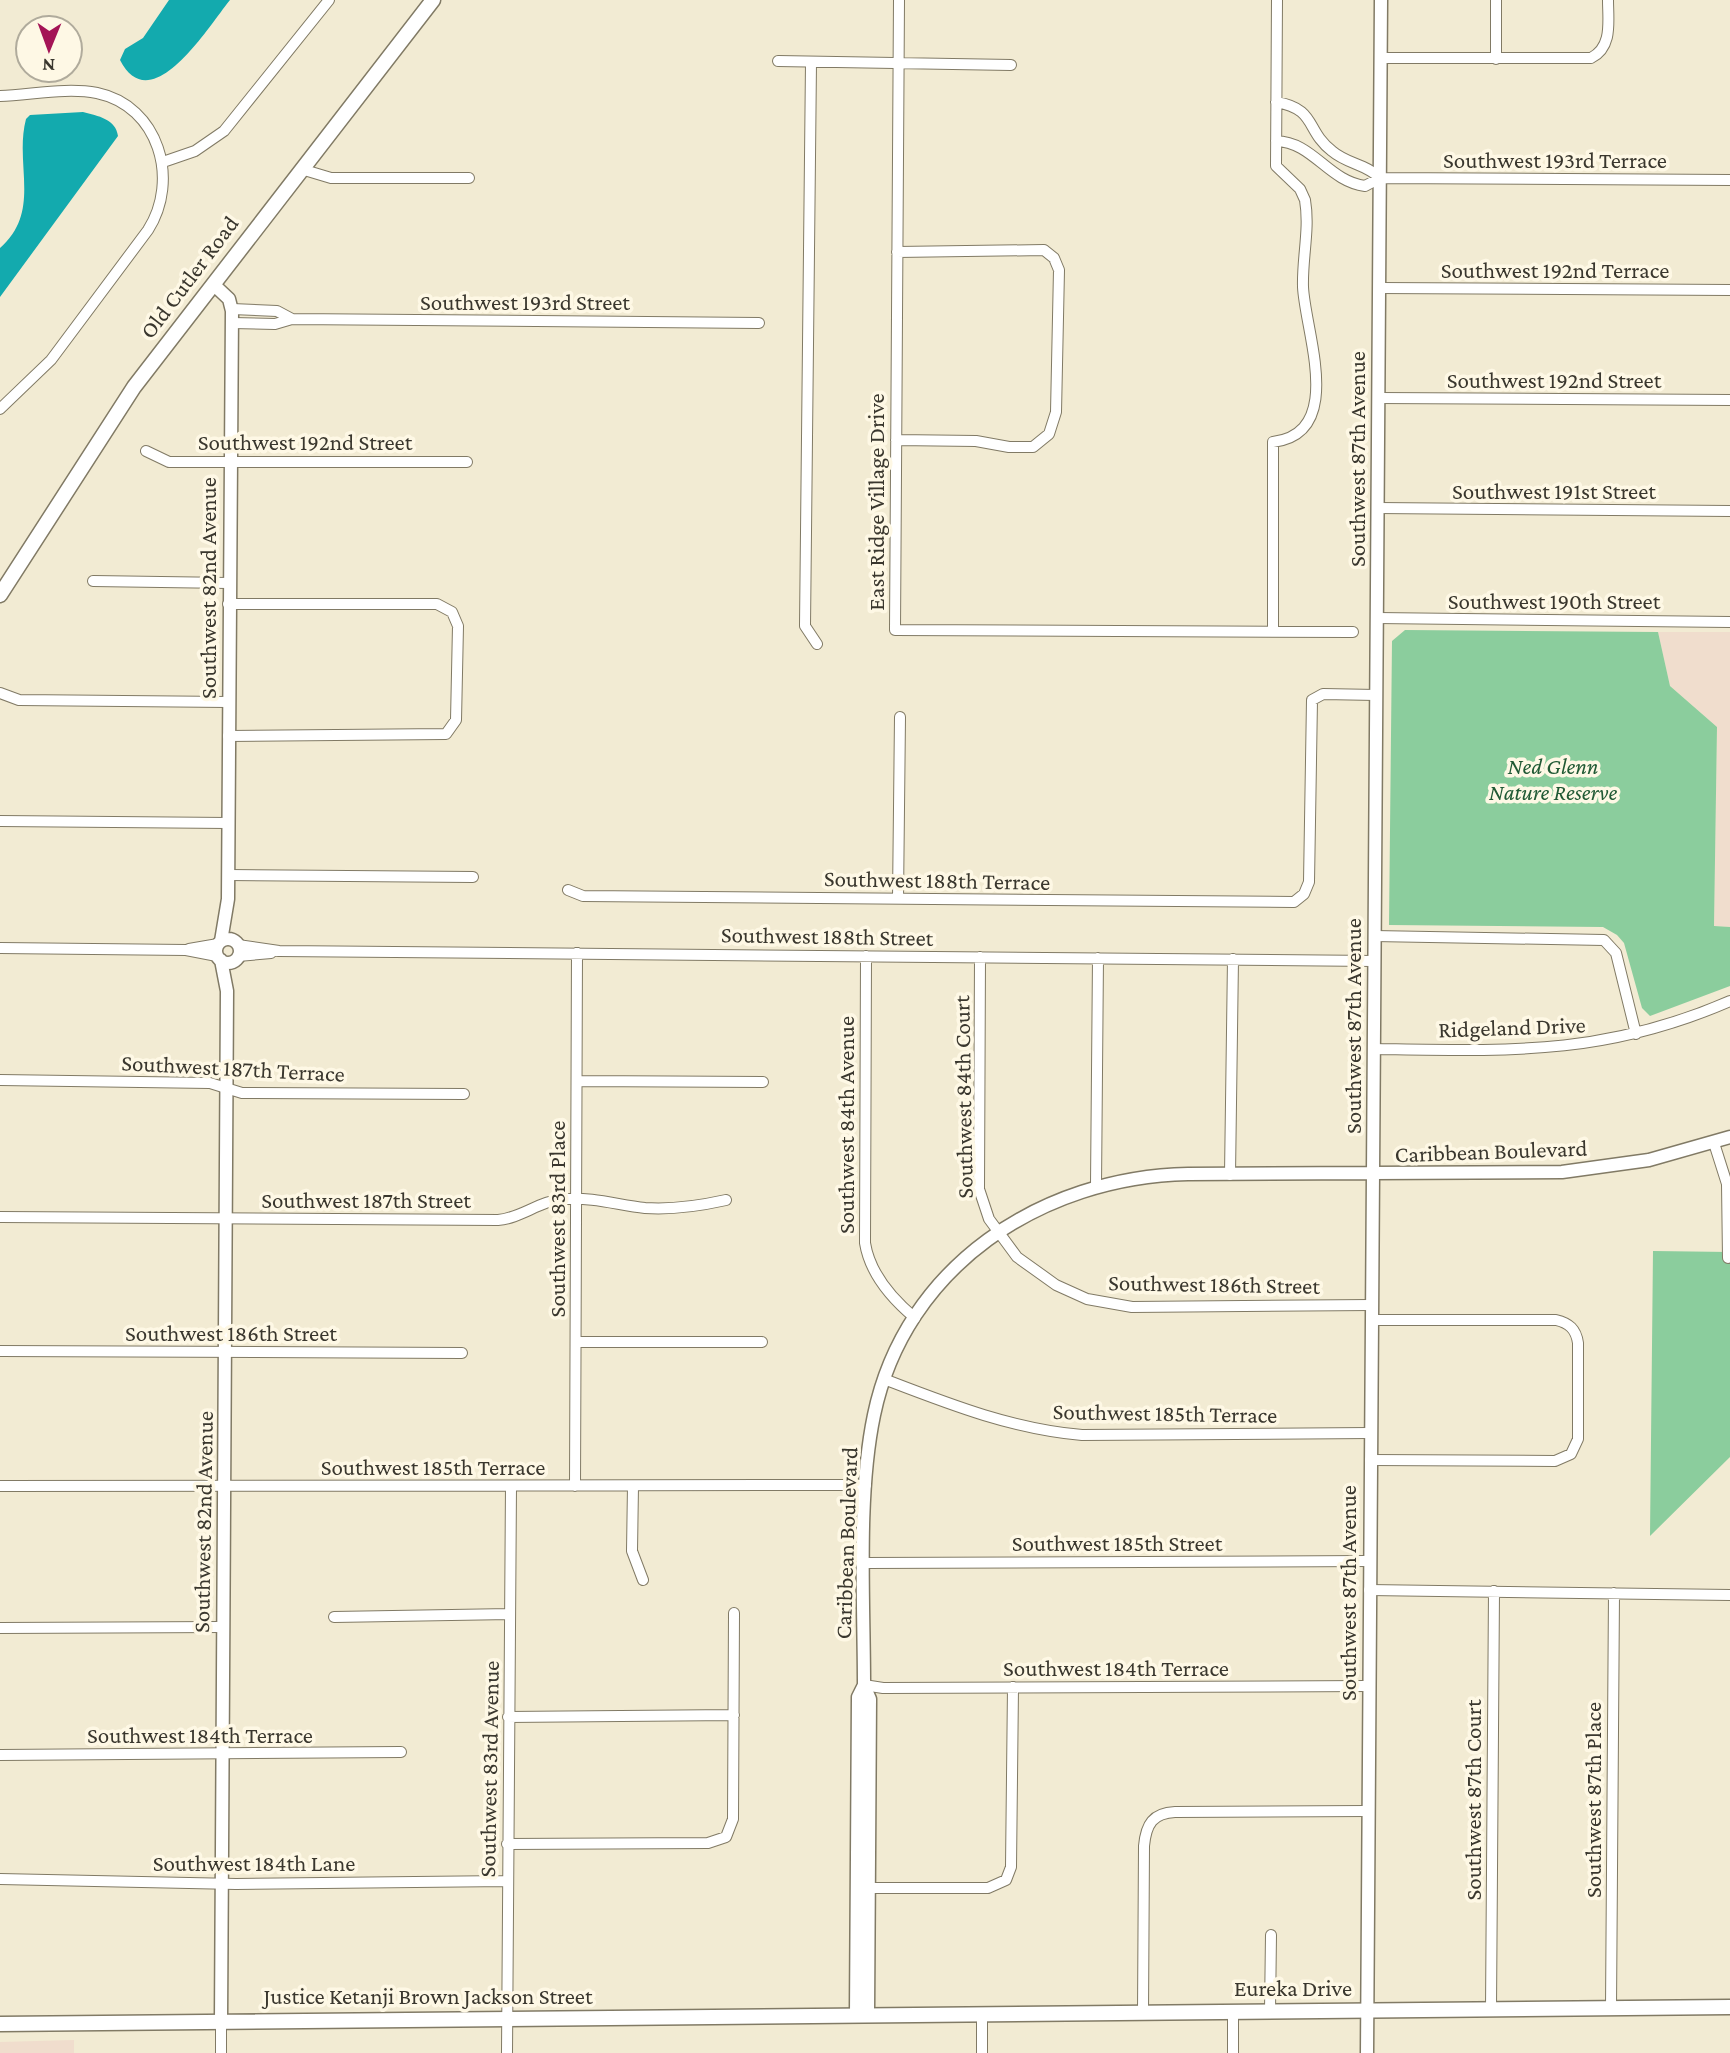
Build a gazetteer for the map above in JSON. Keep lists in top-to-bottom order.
{
  "streets": {
    "main road": ["Old Cutler Road", "Eureka Drive", "Justice Ketanji Brown Jackson Street"],
    "street": [
      "Southwest 193rd Terrace",
      "Southwest 192nd Terrace",
      "Southwest 193rd Street",
      "Southwest 192nd Street",
      "Southwest 87th Avenue",
      "Southwest 191st Street",
      "East Ridge Village Drive",
      "Southwest 82nd Avenue",
      "Southwest 190th Street",
      "Southwest 188th Terrace",
      "Southwest 188th Street",
      "Ridgeland Drive",
      "Southwest 187th Terrace",
      "Southwest 84th Court",
      "Southwest 84th Avenue",
      "Caribbean Boulevard",
      "Southwest 187th Street",
      "Southwest 83rd Place",
      "Southwest 186th Street",
      "Southwest 185th Terrace",
      "Southwest 185th Street",
      "Southwest 184th Terrace",
      "Southwest 83rd Avenue",
      "Southwest 87th Court",
      "Southwest 87th Place",
      "Southwest 184th Lane"
    ]
  },
  "crossings": [
    ["Southwest 193rd Terrace", "Southwest 87th Avenue"],
    ["Southwest 192nd Terrace", "Southwest 87th Avenue"],
    ["Southwest 193rd Street", "Southwest 82nd Avenue"],
    ["Southwest 192nd Street", "Southwest 87th Avenue"],
    ["Southwest 192nd Street", "Southwest 82nd Avenue"],
    ["Southwest 87th Avenue", "Southwest 191st Street"],
    ["Southwest 87th Avenue", "Southwest 190th Street"],
    ["Southwest 87th Avenue", "Southwest 188th Terrace"],
    ["Southwest 87th Avenue", "Southwest 188th Street"],
    ["Southwest 87th Avenue", "Ridgeland Drive"],
    ["Southwest 87th Avenue", "Caribbean Boulevard"],
    ["Southwest 87th Avenue", "Southwest 186th Street"],
    ["Southwest 87th Avenue", "Southwest 185th Terrace"],
    ["Southwest 87th Avenue", "Southwest 185th Street"],
    ["Southwest 87th Avenue", "Southwest 184th Terrace"],
    ["Southwest 87th Avenue", "Eureka Drive"],
    ["Southwest 82nd Avenue", "Southwest 188th Street"],
    ["Southwest 82nd Avenue", "Southwest 187th Terrace"],
    ["Southwest 82nd Avenue", "Southwest 187th Street"],
    ["Southwest 82nd Avenue", "Southwest 186th Street"],
    ["Southwest 82nd Avenue", "Southwest 185th Terrace"],
    ["Southwest 82nd Avenue", "Southwest 184th Terrace"],
    ["Southwest 82nd Avenue", "Southwest 184th Lane"],
    ["Southwest 82nd Avenue", "Justice Ketanji Brown Jackson Street"],
    ["Southwest 188th Street", "Southwest 84th Court"],
    ["Southwest 188th Street", "Southwest 84th Avenue"],
    ["Southwest 188th Street", "Southwest 83rd Place"],
    ["Southwest 84th Court", "Caribbean Boulevard"],
    ["Southwest 84th Court", "Southwest 186th Street"],
    ["Southwest 84th Avenue", "Caribbean Boulevard"],
    ["Caribbean Boulevard", "Southwest 186th Street"],
    ["Caribbean Boulevard", "Southwest 185th Terrace"],
    ["Caribbean Boulevard", "Southwest 185th Street"],
    ["Caribbean Boulevard", "Southwest 184th Terrace"],
    ["Caribbean Boulevard", "Eureka Drive"],
    ["Caribbean Boulevard", "Justice Ketanji Brown Jackson Street"],
    ["Southwest 187th Street", "Southwest 83rd Place"],
    ["Southwest 83rd Place", "Southwest 185th Terrace"],
    ["Southwest 185th Terrace", "Southwest 83rd Avenue"],
    ["Southwest 83rd Avenue", "Southwest 184th Lane"],
    ["Southwest 83rd Avenue", "Justice Ketanji Brown Jackson Street"],
    ["Southwest 87th Court", "Eureka Drive"],
    ["Southwest 87th Place", "Eureka Drive"],
    ["Eureka Drive", "Justice Ketanji Brown Jackson Street"]
  ],
  "parks": ["Ned Glenn Nature Reserve"],
  "north": "bottom"
}
